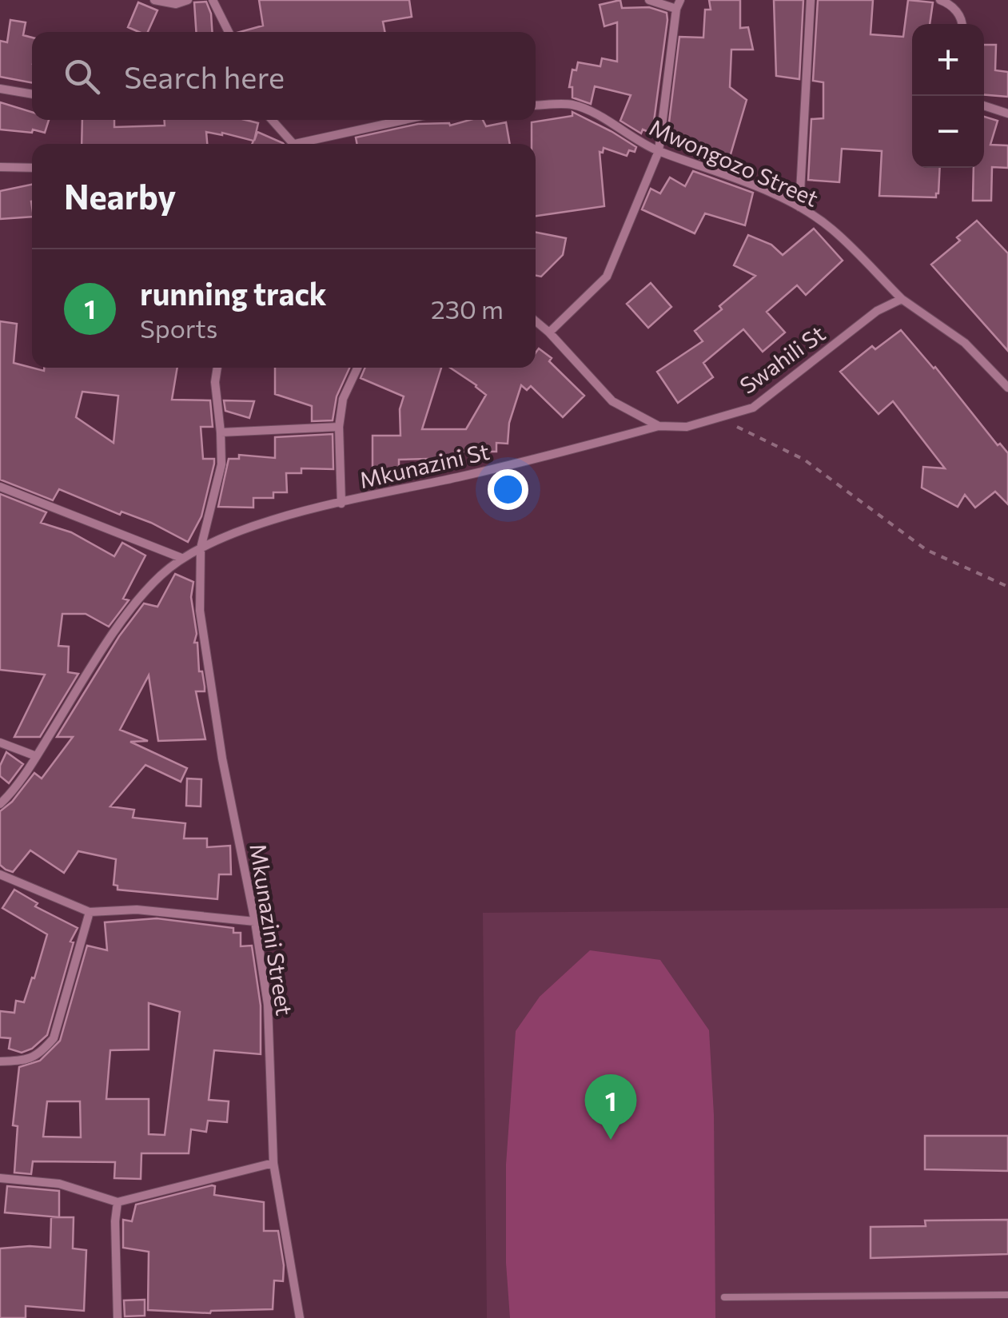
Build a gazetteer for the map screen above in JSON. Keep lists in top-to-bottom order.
{
  "streets": {
    "street": [
      "Mwongozo Street",
      "Swahili St",
      "Mkunazini St",
      "Mkunazini Street"
    ]
  },
  "crossings": [
    ["Mwongozo Street", "Swahili St"],
    ["Swahili St", "Mkunazini St"],
    ["Mkunazini St", "Mkunazini Street"]
  ],
  "page": {
    "map_buttons": ["+", "−"],
    "search": "Search here",
    "heading": "Nearby",
    "list": [
      {
        "mark": "1",
        "name": "running track",
        "note": "Sports",
        "value": "230 m"
      }
    ],
    "pins": "1"
  }
}
